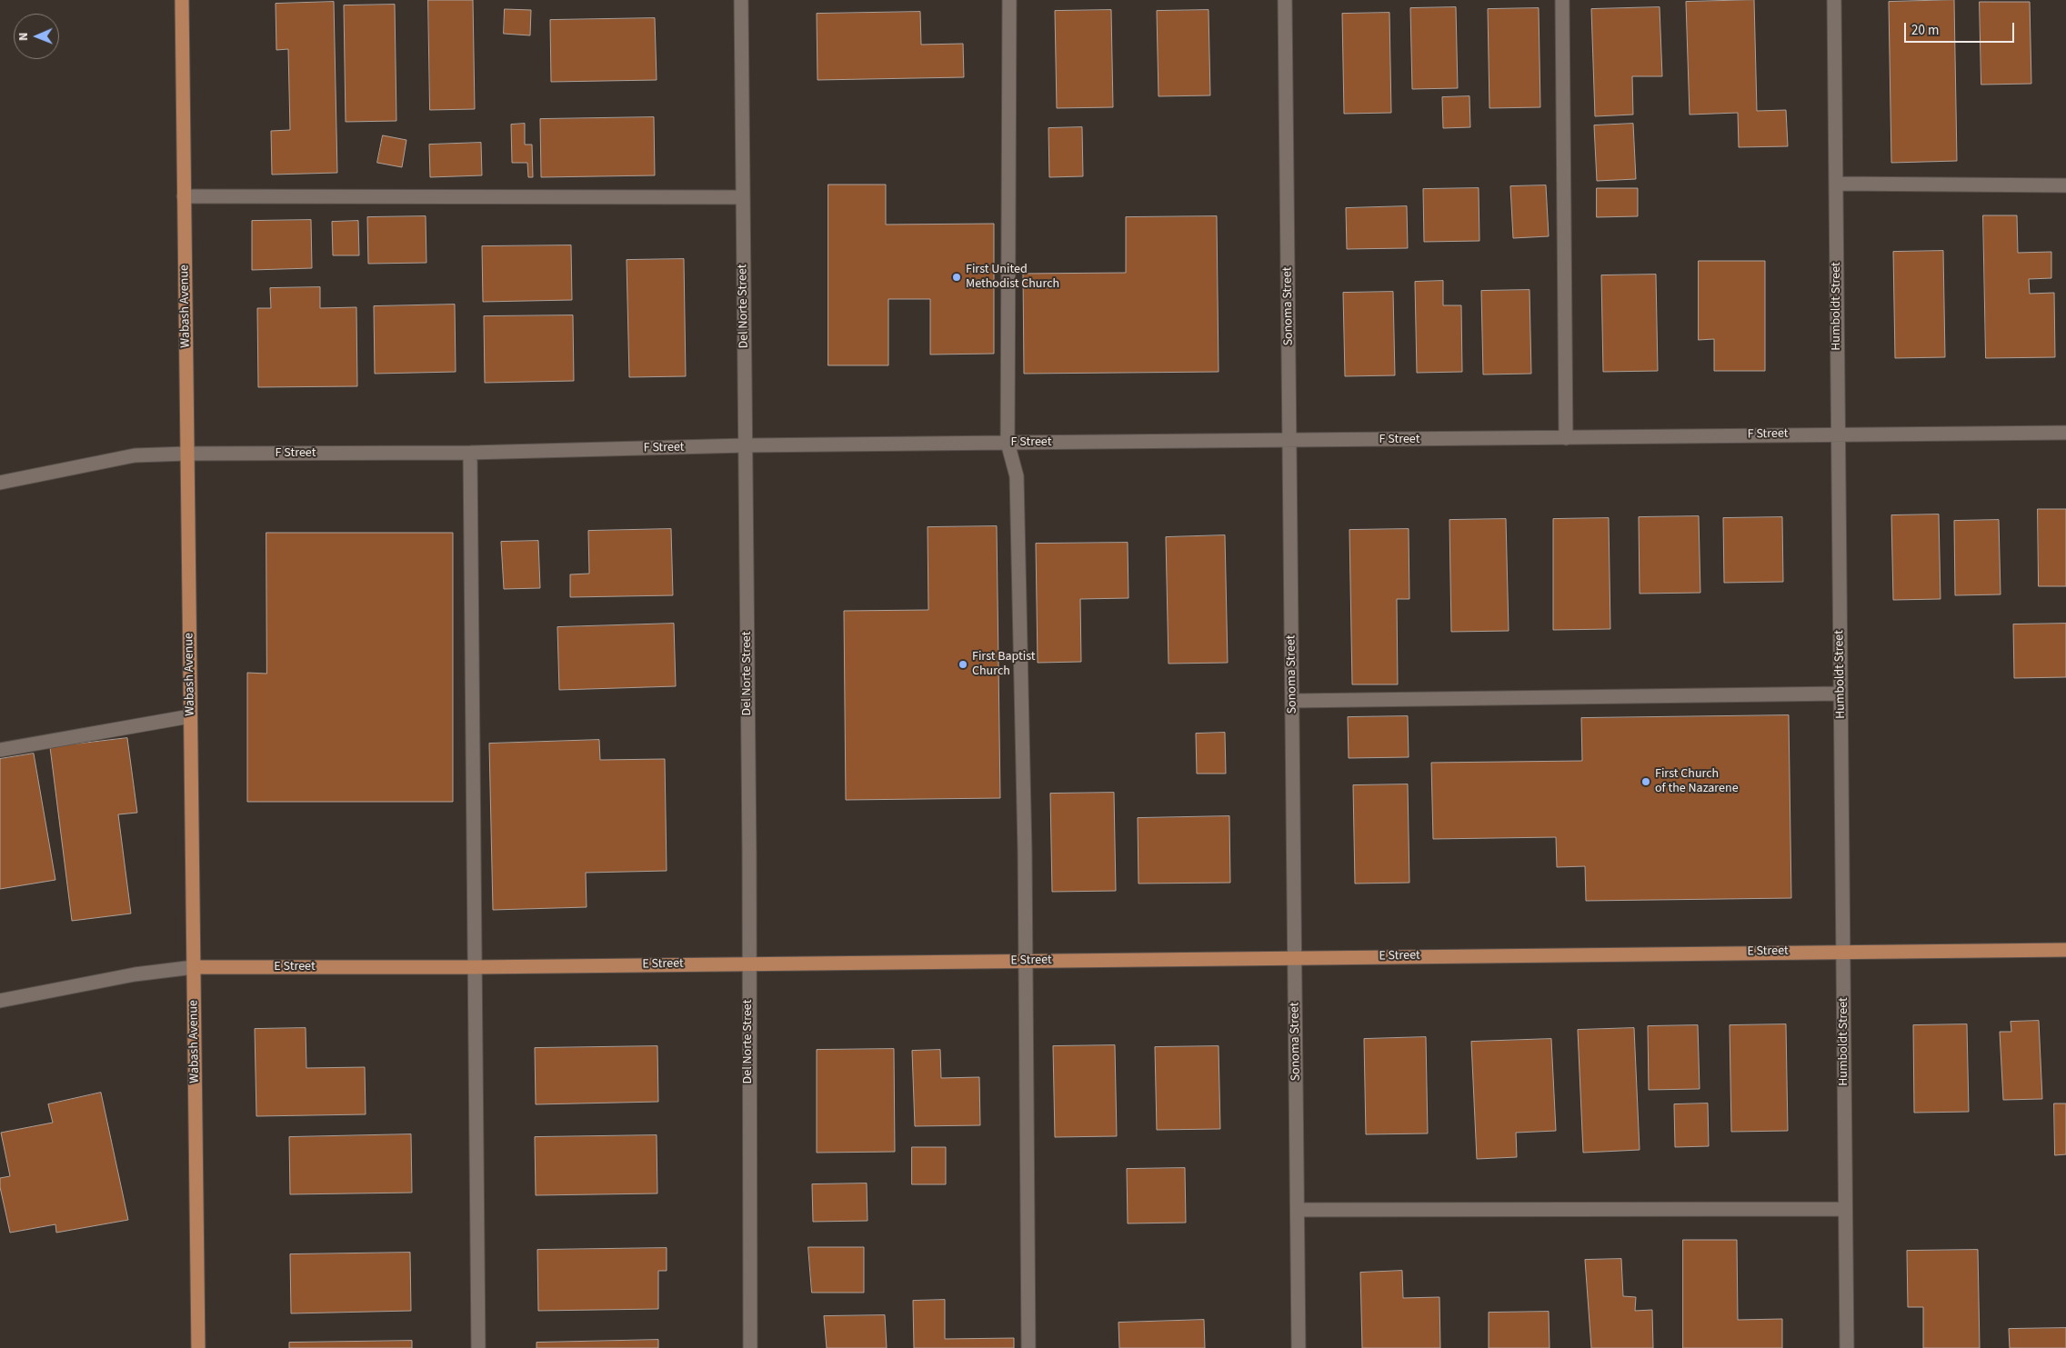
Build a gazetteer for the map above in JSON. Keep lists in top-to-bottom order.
{
  "streets": {
    "main road": ["Wabash Avenue", "E Street"],
    "street": [
      "Del Norte Street",
      "Sonoma Street",
      "Humboldt Street",
      "F Street"
    ]
  },
  "crossings": [
    ["Wabash Avenue", "F Street"],
    ["Wabash Avenue", "E Street"],
    ["Del Norte Street", "F Street"],
    ["Del Norte Street", "E Street"],
    ["Sonoma Street", "F Street"],
    ["Sonoma Street", "E Street"],
    ["Humboldt Street", "F Street"],
    ["Humboldt Street", "E Street"]
  ],
  "places": ["First United Methodist Church", "First Baptist Church", "First Church of the Nazarene"],
  "scale_bar": "20 m",
  "north": "left"
}
